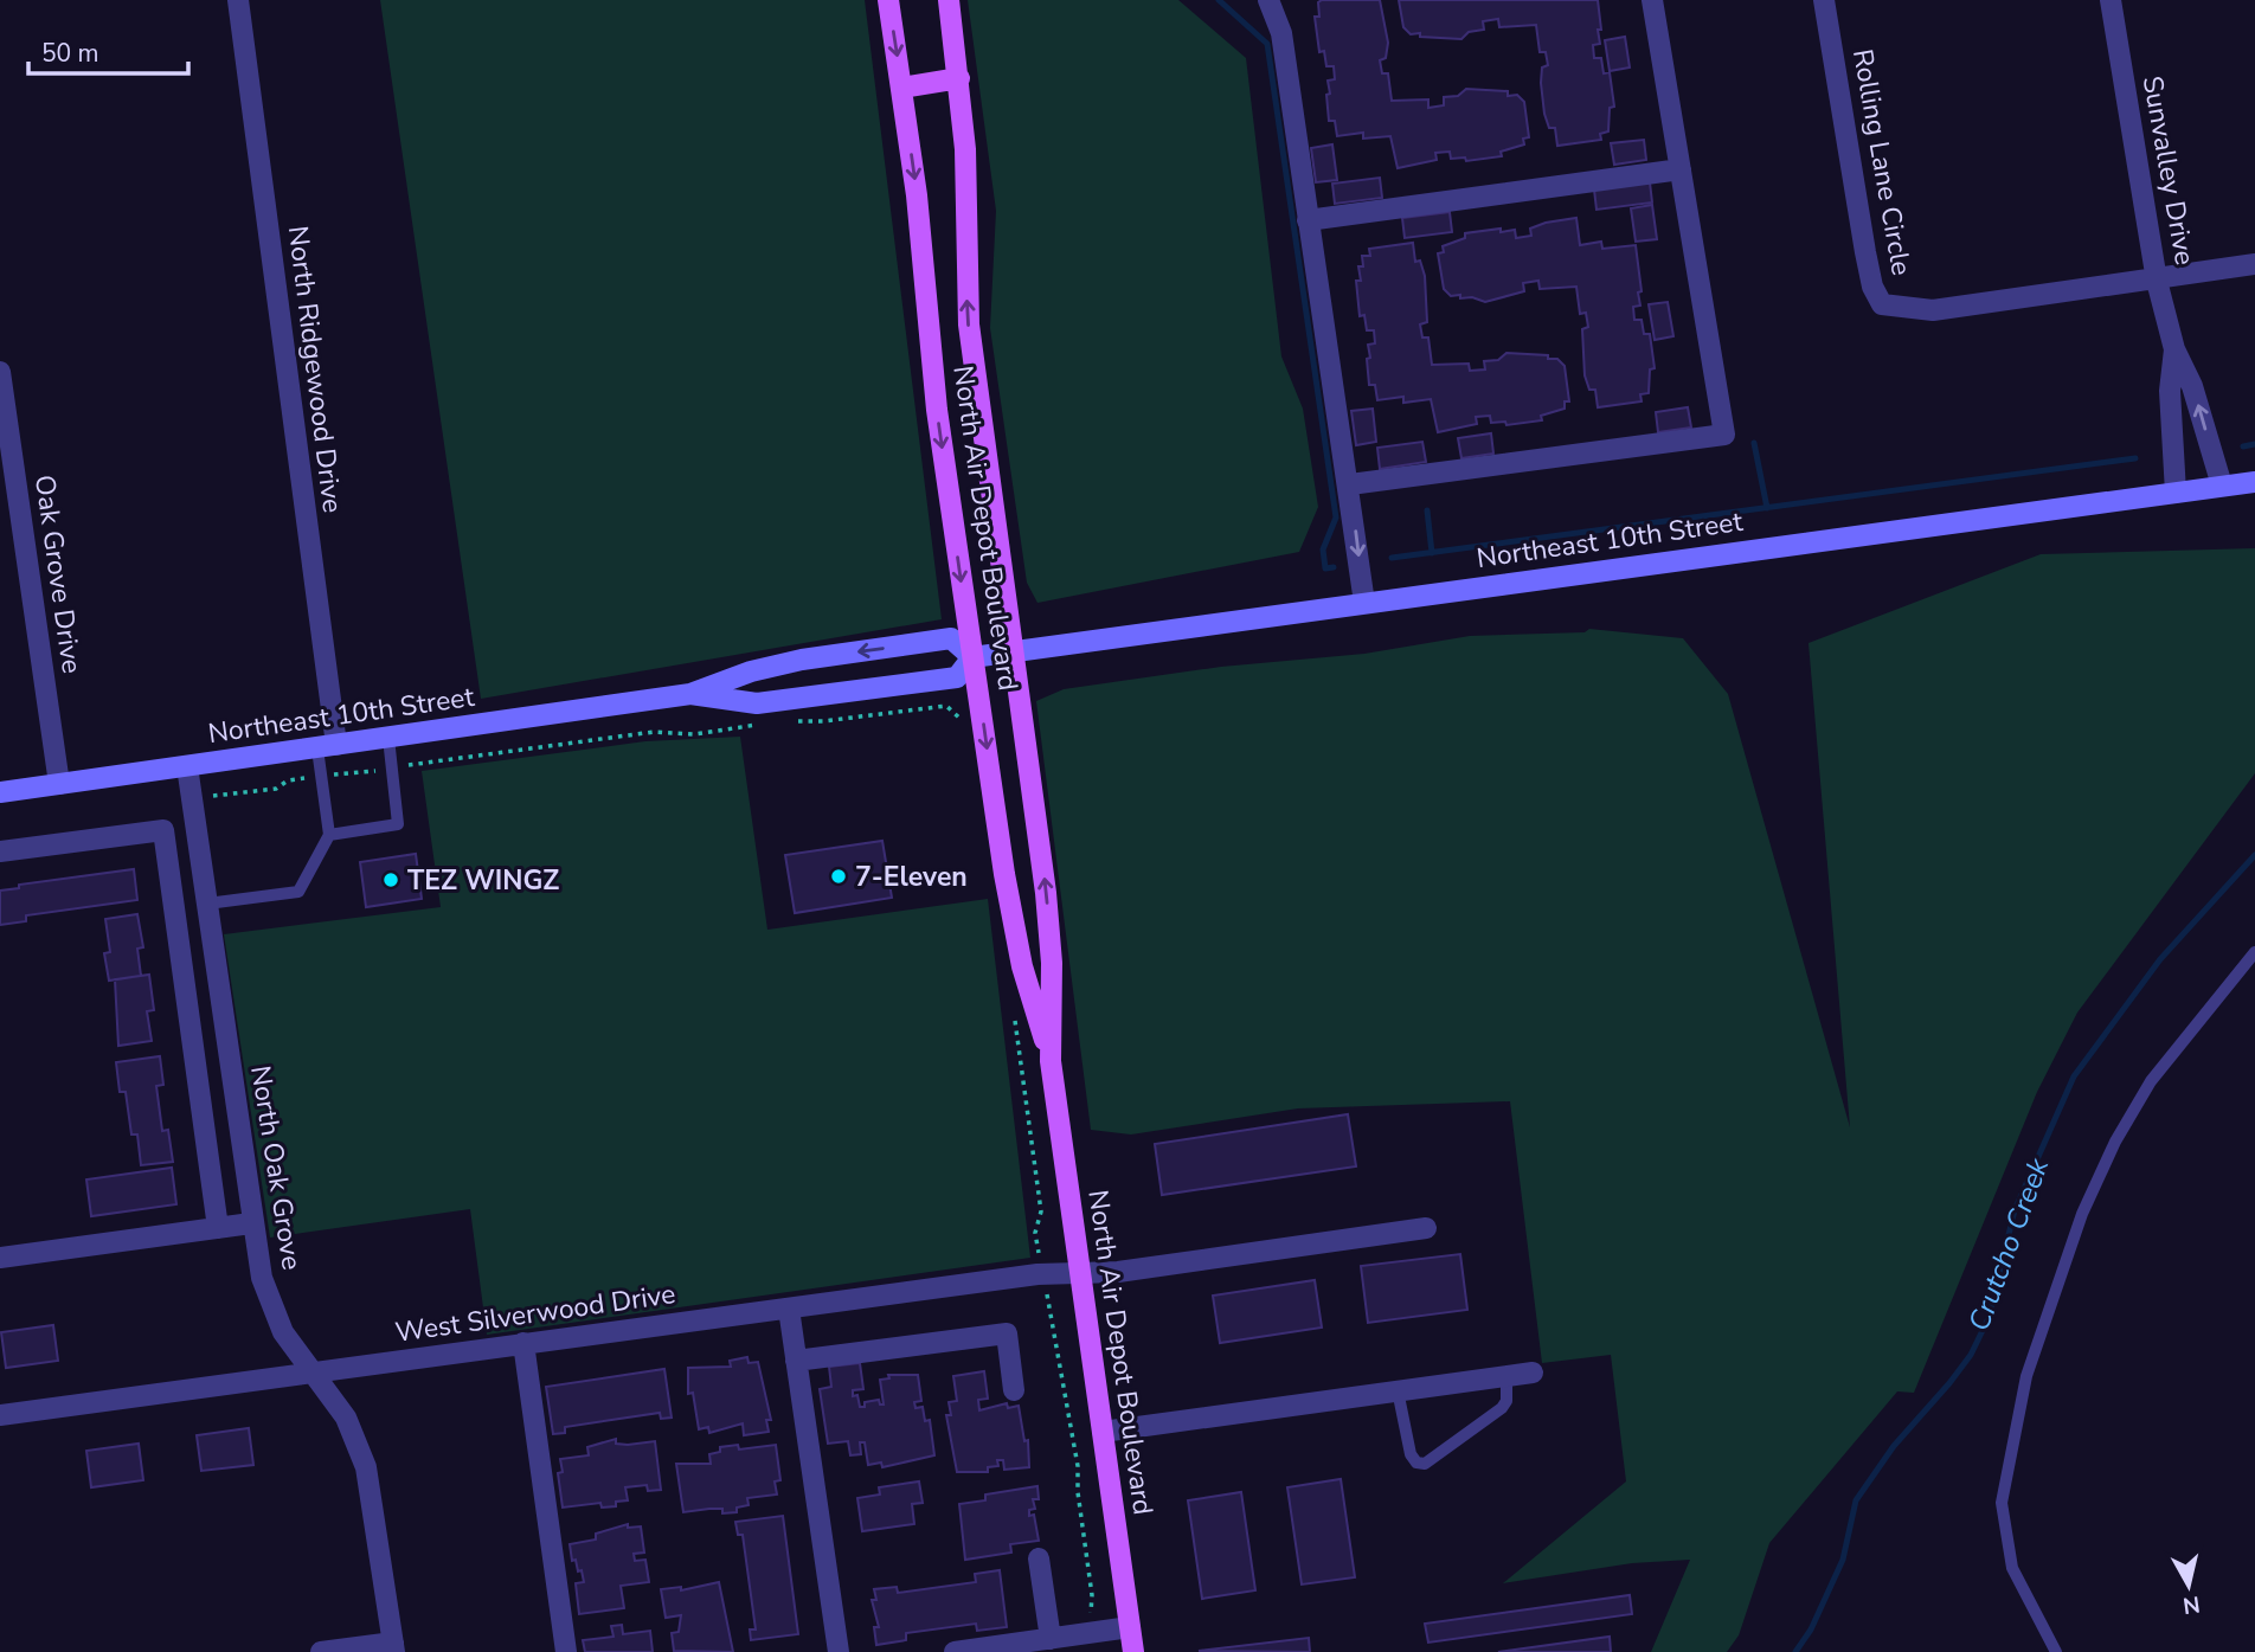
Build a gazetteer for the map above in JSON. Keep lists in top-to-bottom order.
{
  "streets": {
    "main road": ["North Air Depot Boulevard", "Northeast 10th Street"],
    "street": [
      "Rolling Lane Circle",
      "Sunvalley Drive",
      "North Ridgewood Drive",
      "Oak Grove Drive",
      "North Oak Grove",
      "West Silverwood Drive"
    ]
  },
  "crossings": [
    ["Rolling Lane Circle", "Sunvalley Drive"],
    ["Sunvalley Drive", "Northeast 10th Street"],
    ["North Ridgewood Drive", "Northeast 10th Street"],
    ["North Air Depot Boulevard", "Northeast 10th Street"],
    ["North Air Depot Boulevard", "West Silverwood Drive"],
    ["Northeast 10th Street", "Oak Grove Drive"],
    ["Northeast 10th Street", "North Oak Grove"],
    ["North Oak Grove", "West Silverwood Drive"]
  ],
  "water": ["Crutcho Creek"],
  "places": ["7-Eleven", "TEZ WINGZ"],
  "scale_bar": "50 m",
  "north": "bottom"
}
